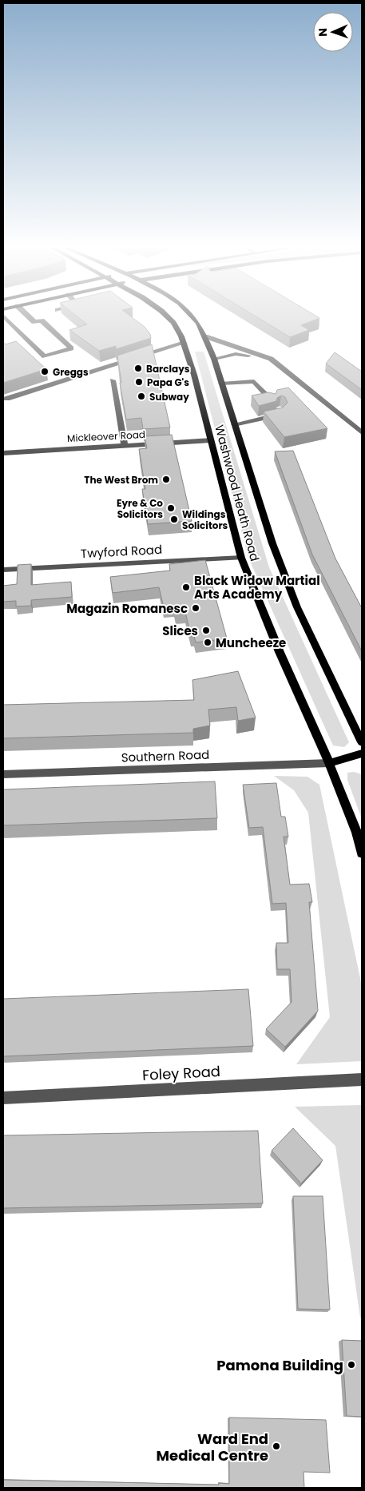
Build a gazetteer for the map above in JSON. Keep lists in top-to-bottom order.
{
  "streets": {
    "main road": ["Washwood Heath Road"],
    "street": [
      "Mickleover Road",
      "Twyford Road",
      "Southern Road",
      "Foley Road"
    ]
  },
  "crossings": [
    ["Mickleover Road", "Washwood Heath Road"],
    ["Washwood Heath Road", "Twyford Road"],
    ["Washwood Heath Road", "Southern Road"]
  ],
  "places": [
    "Barclays",
    "Greggs",
    "Papa G's",
    "Subway",
    "The West Brom",
    "Eyre & Co Solicitors",
    "Wildings Solicitors",
    "Black Widow Martial Arts Academy",
    "Magazin Romanesc",
    "Slices",
    "Muncheeze",
    "Pamona Building",
    "Ward End Medical Centre"
  ],
  "north": "left"
}
